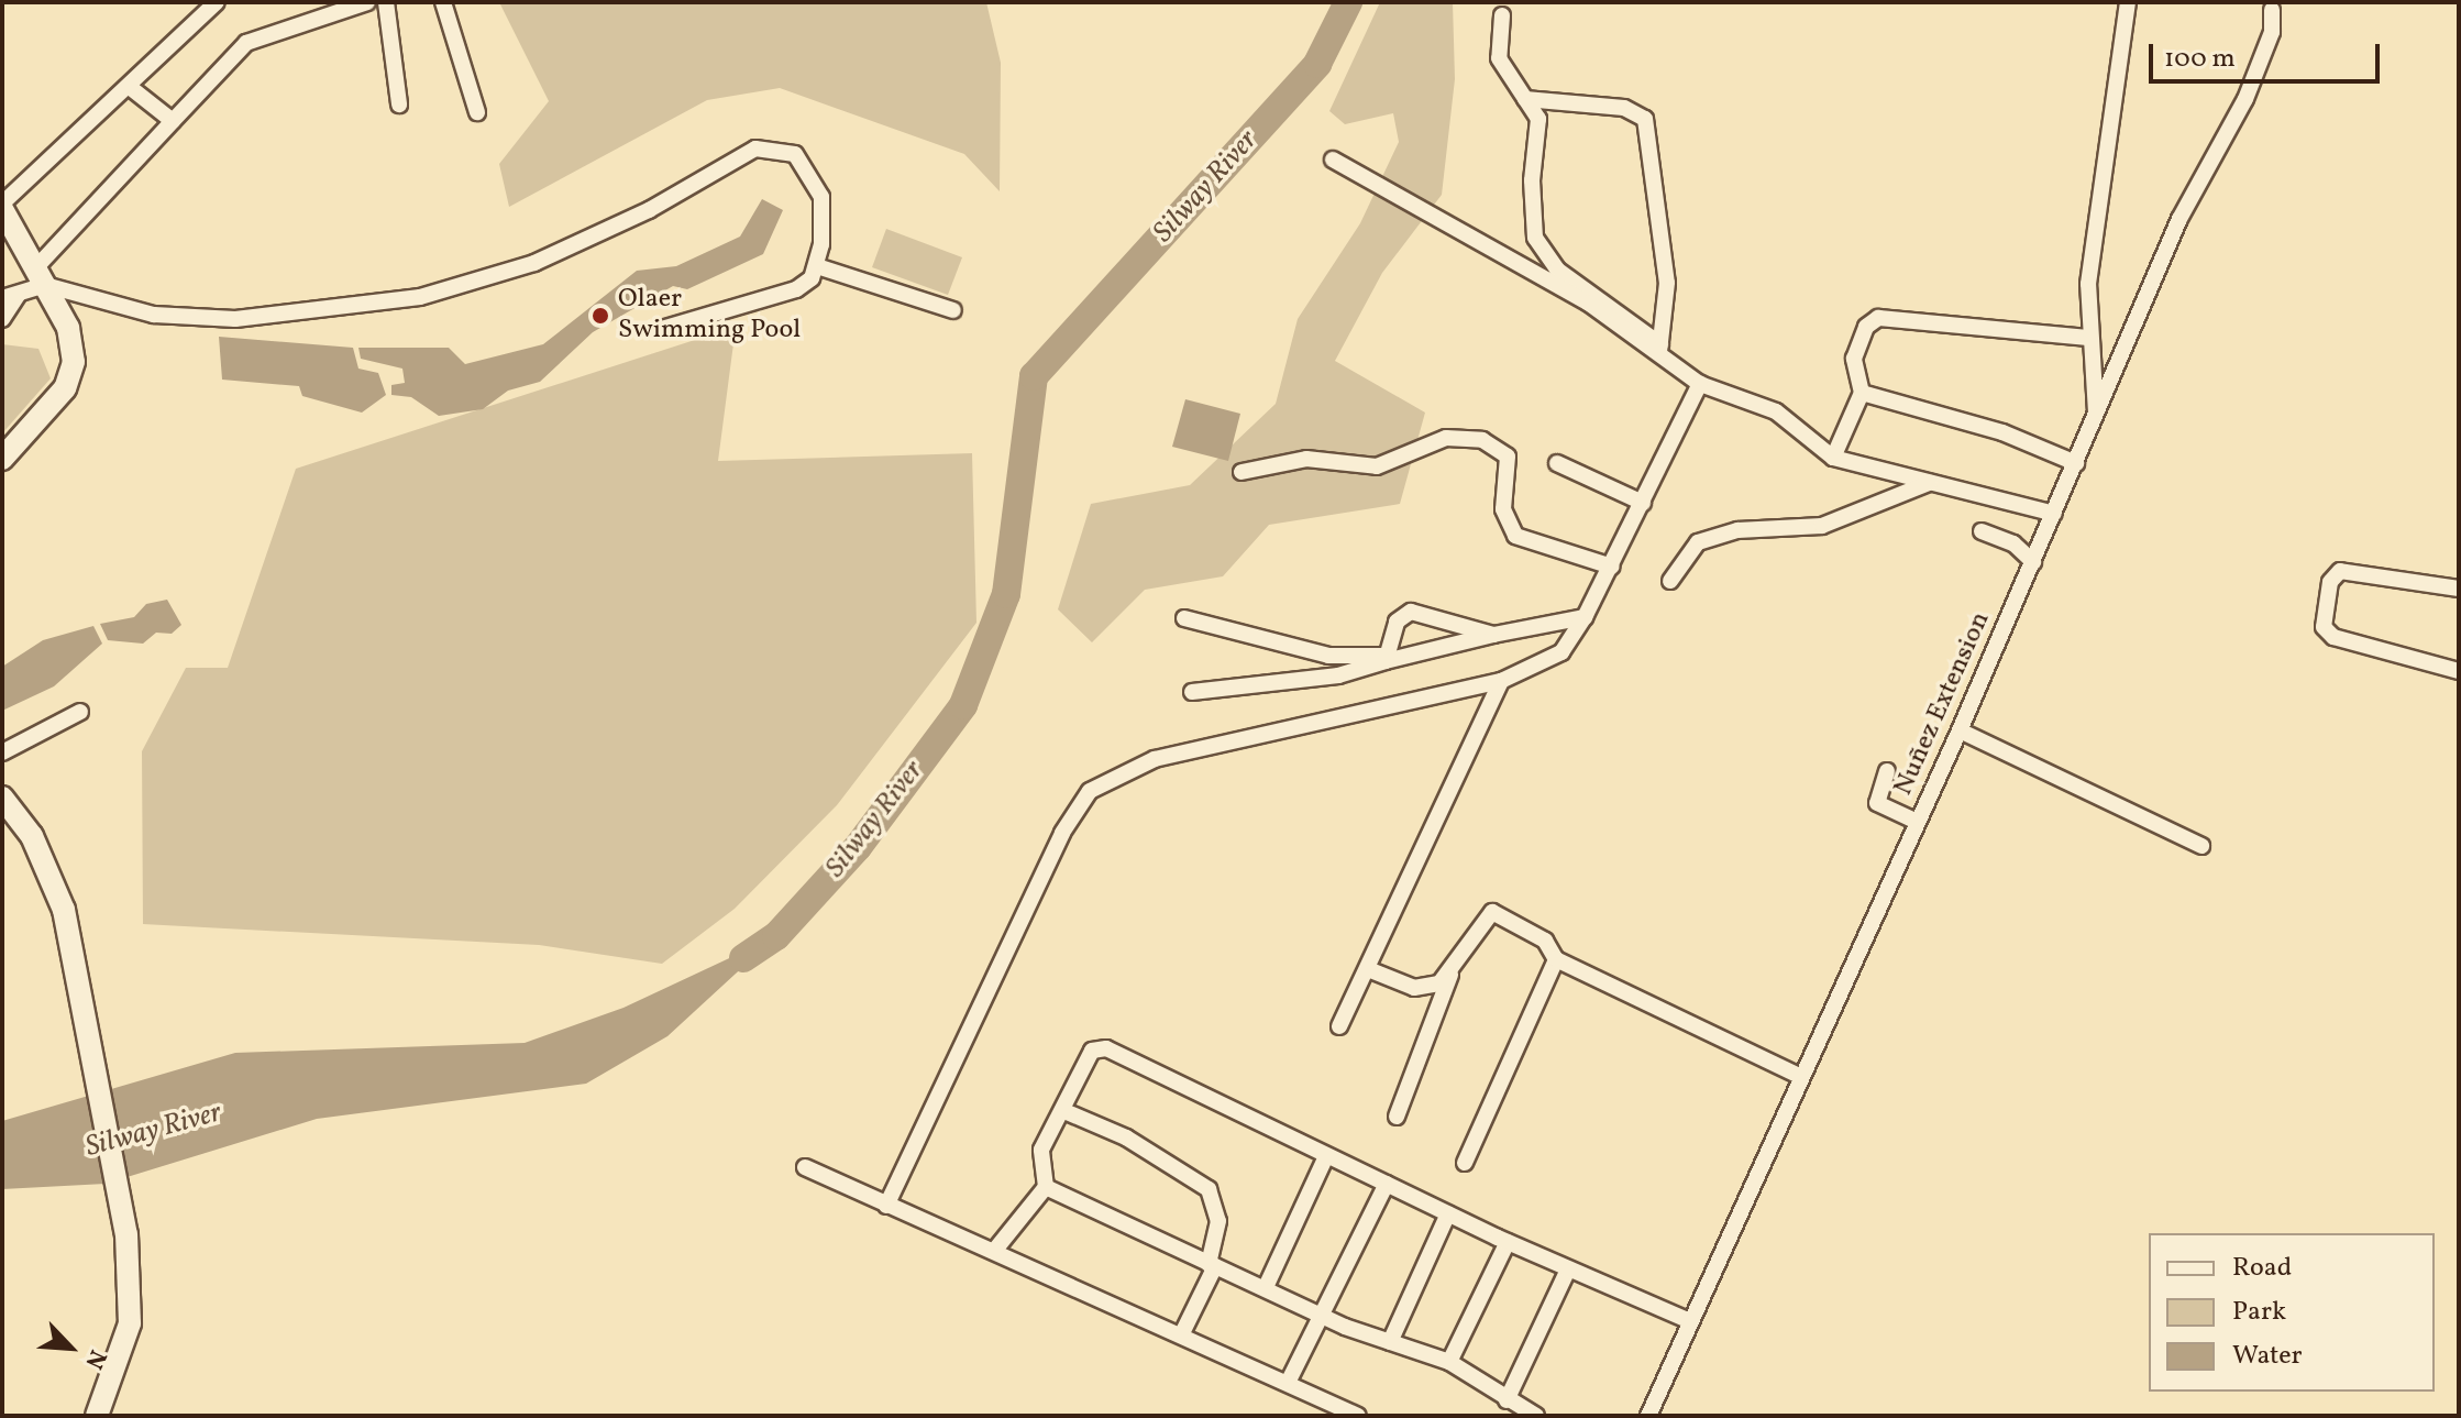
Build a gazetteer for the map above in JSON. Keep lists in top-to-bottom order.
{
  "streets": {
    "street": ["Nuñez Extension"]
  },
  "water": ["Silway River"],
  "places": ["Olaer Swimming Pool"],
  "legend": ["Road", "Park", "Water"],
  "scale_bar": "100 m",
  "north": "bottom right"
}
